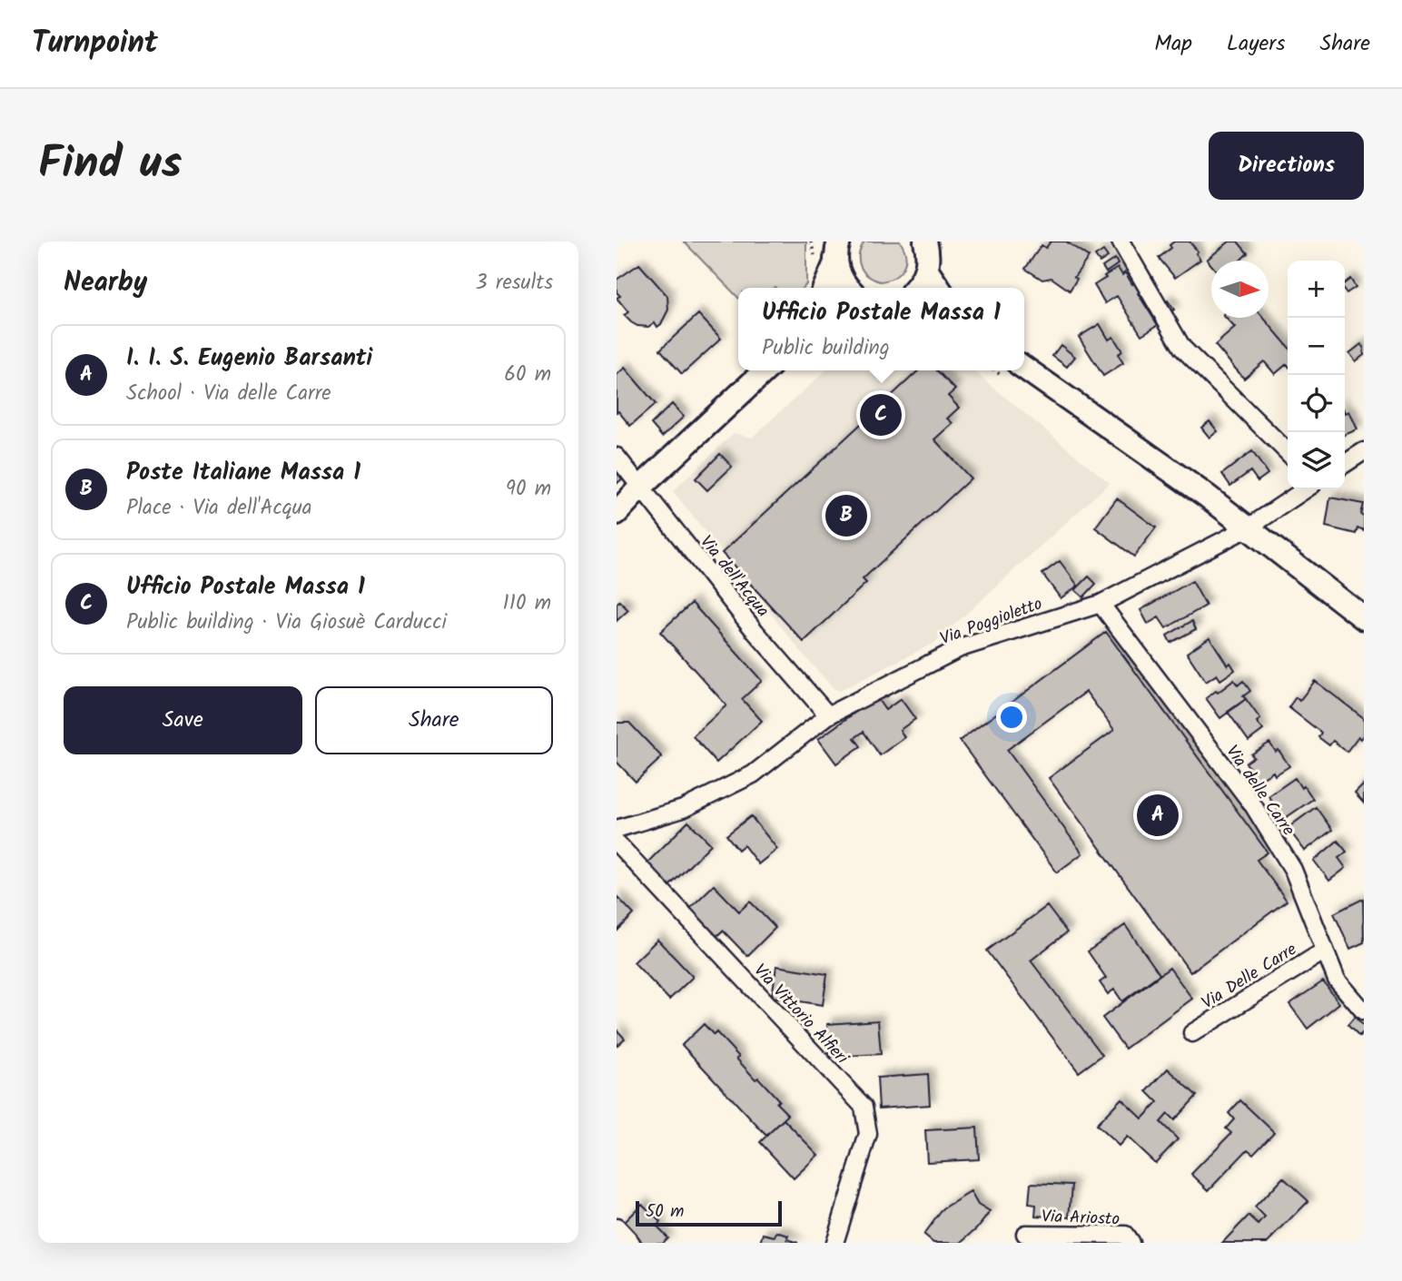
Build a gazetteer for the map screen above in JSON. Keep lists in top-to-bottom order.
{
  "streets": {
    "street": [
      "Via dell'Acqua",
      "Via Poggioletto",
      "Via delle Carre",
      "Via Delle Carre",
      "Via Vittorio Alfieri",
      "Via Ariosto"
    ]
  },
  "crossings": [
    ["Via dell'Acqua", "Via Poggioletto"],
    ["Via Poggioletto", "Via delle Carre"],
    ["Via delle Carre", "Via Delle Carre"]
  ],
  "scale_bar": "50 m",
  "north": "right",
  "page": {
    "header": "Turnpoint",
    "nav": ["Map", "Layers", "Share"],
    "title": "Find us",
    "buttons": [
      "Directions",
      ["Save", "Share"]
    ],
    "heading": ["Nearby", "3 results"],
    "map_buttons": ["+", "−"],
    "popup": ["Ufficio Postale Massa 1", "Public building"],
    "list": [
      {
        "mark": "A",
        "name": "I. I. S. Eugenio Barsanti",
        "note": "School · Via delle Carre",
        "value": "60 m"
      },
      {
        "mark": "B",
        "name": "Poste Italiane Massa 1",
        "note": "Place · Via dell'Acqua",
        "value": "90 m"
      },
      {
        "mark": "C",
        "name": "Ufficio Postale Massa 1",
        "note": "Public building · Via Giosuè Carducci",
        "value": "110 m"
      }
    ],
    "pins": ["C", "B", "A"],
    "scale": "50 m"
  }
}
